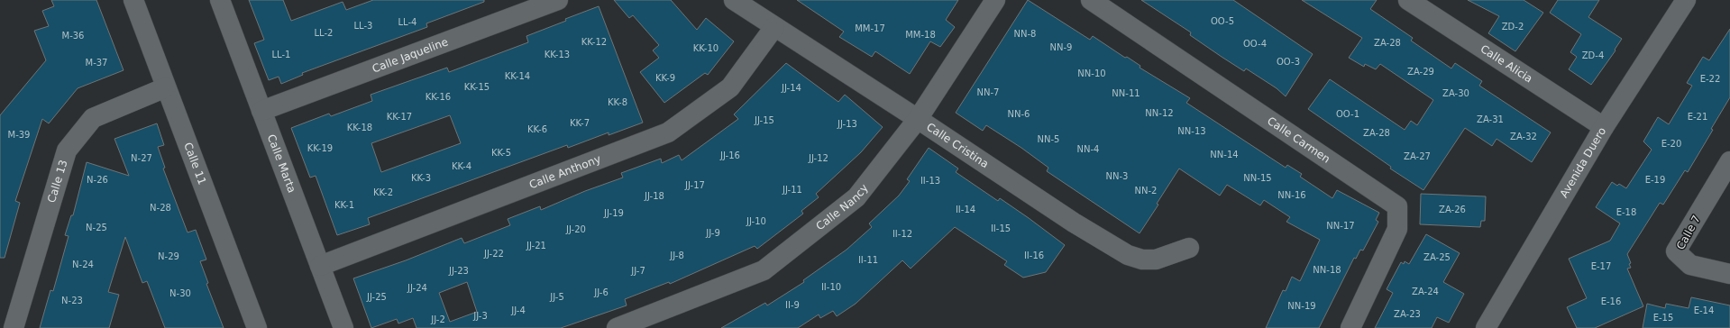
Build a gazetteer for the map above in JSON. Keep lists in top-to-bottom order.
{
  "streets": {
    "street": [
      "Calle Jaqueline",
      "Calle Alicia",
      "Calle Carmen",
      "Calle Cristina",
      "Avenida Duero",
      "Calle 11",
      "Calle Marta",
      "Calle Anthony",
      "Calle 13",
      "Calle Nancy",
      "Calle 7"
    ]
  },
  "crossings": [
    ["Calle Jaqueline", "Calle Marta"],
    ["Calle Alicia", "Avenida Duero"],
    ["Calle Cristina", "Calle Anthony"],
    ["Calle Cristina", "Calle Nancy"],
    ["Calle 11", "Calle 13"],
    ["Calle Marta", "Calle Anthony"]
  ],
  "house_numbers": [
    "OO-5",
    "LL-4",
    "LL-3",
    "ZD-2",
    "MM-17",
    "LL-2",
    "NN-8",
    "MM-18",
    "M-36",
    "KK-12",
    "ZA-28",
    "OO-4",
    "NN-9",
    "KK-10",
    "LL-1",
    "KK-13",
    "ZD-4",
    "OO-3",
    "M-37",
    "ZA-29",
    "NN-10",
    "KK-14",
    "KK-9",
    "E-22",
    "KK-15",
    "JJ-14",
    "NN-7",
    "NN-11",
    "ZA-30",
    "KK-16",
    "KK-8",
    "NN-12",
    "NN-6",
    "OO-1",
    "KK-17",
    "E-21",
    "ZA-31",
    "JJ-15",
    "KK-7",
    "JJ-13",
    "KK-18",
    "KK-6",
    "NN-13",
    "ZA-28",
    "M-39",
    "ZA-32",
    "NN-5",
    "E-20",
    "KK-19",
    "NN-4",
    "KK-5",
    "NN-14",
    "JJ-16",
    "ZA-27",
    "N-27",
    "JJ-12",
    "KK-4",
    "NN-3",
    "KK-3",
    "NN-15",
    "N-26",
    "E-19",
    "II-13",
    "JJ-17",
    "JJ-11",
    "NN-2",
    "KK-2",
    "NN-16",
    "JJ-18",
    "KK-1",
    "N-28",
    "II-14",
    "ZA-26",
    "E-18",
    "JJ-19",
    "JJ-10",
    "NN-17",
    "N-25",
    "II-15",
    "JJ-20",
    "JJ-9",
    "II-12",
    "JJ-21",
    "JJ-22",
    "JJ-8",
    "II-16",
    "N-29",
    "ZA-25",
    "II-11",
    "N-24",
    "E-17",
    "NN-18",
    "JJ-23",
    "JJ-7",
    "II-10",
    "JJ-24",
    "ZA-24",
    "JJ-6",
    "N-30",
    "JJ-25",
    "JJ-5",
    "N-23",
    "E-16",
    "II-9",
    "NN-19",
    "JJ-4",
    "E-14",
    "ZA-23",
    "JJ-3",
    "E-15",
    "JJ-2"
  ]
}
